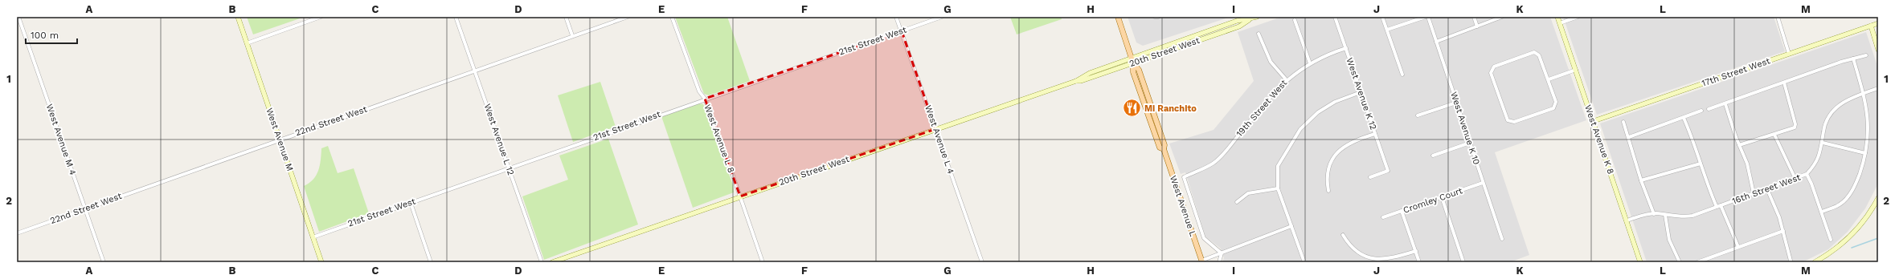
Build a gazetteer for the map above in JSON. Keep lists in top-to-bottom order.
{
  "streets": {
    "main road": [
      "20th Street West",
      "17th Street West",
      "West Avenue M",
      "West Avenue K 8",
      "West Avenue L"
    ],
    "street": [
      "21st Street West",
      "West Avenue K 12",
      "19th Street West",
      "22nd Street West",
      "West Avenue K 10",
      "West Avenue L 8",
      "West Avenue M 4",
      "West Avenue L 12",
      "West Avenue L 4",
      "16th Street West",
      "Cromley Court"
    ]
  },
  "crossings": [
    ["21st Street West", "West Avenue L 8"],
    ["21st Street West", "West Avenue M"],
    ["21st Street West", "West Avenue L 12"],
    ["21st Street West", "West Avenue L 4"],
    ["20th Street West", "West Avenue L 8"],
    ["20th Street West", "West Avenue L 4"],
    ["20th Street West", "West Avenue L"],
    ["17th Street West", "West Avenue K 8"],
    ["West Avenue K 12", "19th Street West"],
    ["19th Street West", "West Avenue L"],
    ["22nd Street West", "West Avenue M 4"],
    ["22nd Street West", "West Avenue M"],
    ["22nd Street West", "West Avenue L 12"],
    ["West Avenue K 10", "Cromley Court"],
    ["West Avenue K 8", "16th Street West"]
  ],
  "places": {
    "restaurant": ["Mi Ranchito"]
  },
  "scale_bar": "100 m",
  "grid": {
    "columns": [
      "A",
      "B",
      "C",
      "D",
      "E",
      "F",
      "G",
      "H",
      "I",
      "J",
      "K",
      "L",
      "M"
    ],
    "rows": ["1", "2"]
  }
}
